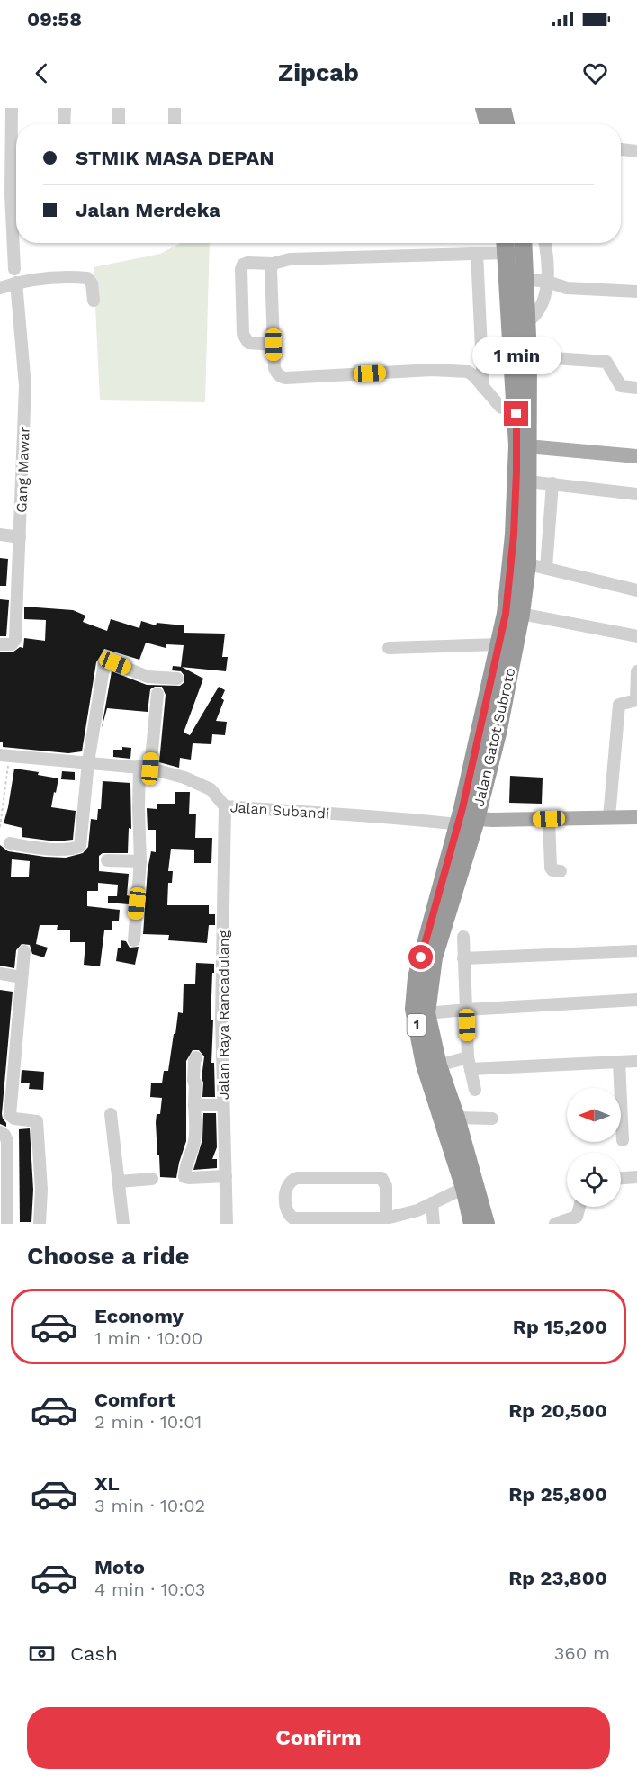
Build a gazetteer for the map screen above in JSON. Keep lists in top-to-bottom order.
{
  "streets": {
    "highway": ["Jalan Gatot Subroto", "1"],
    "street": ["Gang Mawar", "Jalan Subandi", "Jalan Raya Rancadulang"]
  },
  "crossings": [
    ["Jalan Gatot Subroto", "Jalan Subandi"],
    ["Jalan Gatot Subroto", "1"],
    ["Jalan Subandi", "Jalan Raya Rancadulang"]
  ],
  "north": "left",
  "page": {
    "status": "09:58",
    "header": "Zipcab",
    "banner": ["STMIK MASA DEPAN", "Jalan Merdeka"],
    "bubble": "1 min",
    "heading": "Choose a ride",
    "list": [
      {
        "name": "Economy",
        "note": "1 min · 10:00",
        "value": "Rp 15,200"
      },
      {
        "name": "Comfort",
        "note": "2 min · 10:01",
        "value": "Rp 20,500"
      },
      {
        "name": "XL",
        "note": "3 min · 10:02",
        "value": "Rp 25,800"
      },
      {
        "name": "Moto",
        "note": "4 min · 10:03",
        "value": "Rp 23,800"
      }
    ],
    "pay": ["Cash", "360 m"],
    "buttons": "Confirm"
  }
}
